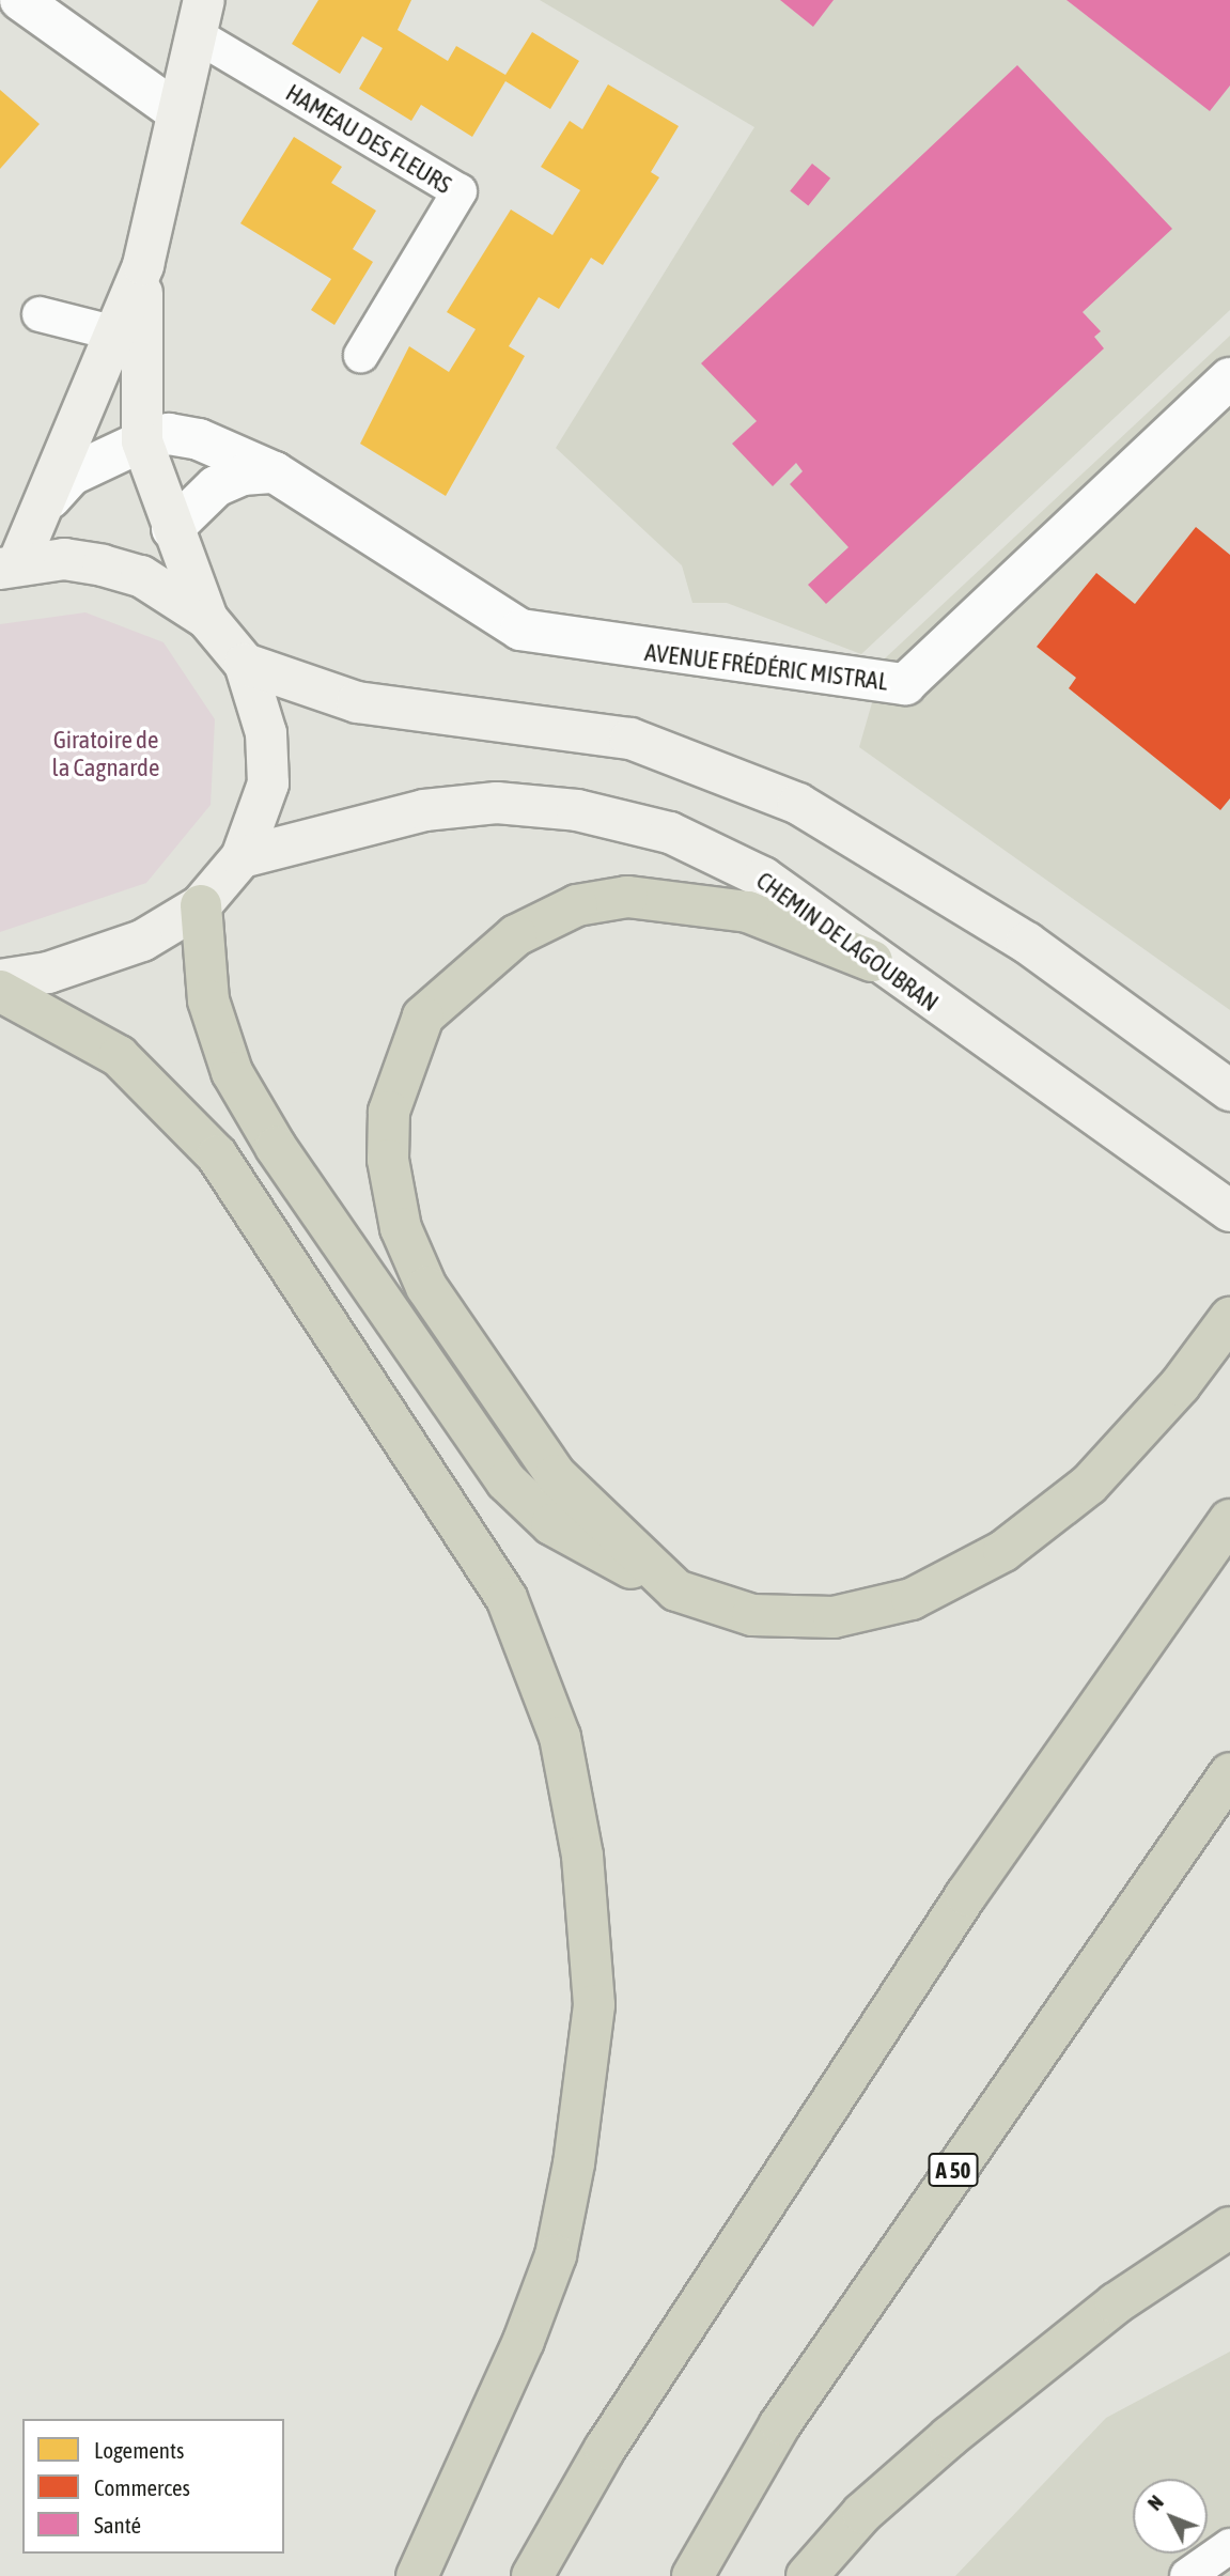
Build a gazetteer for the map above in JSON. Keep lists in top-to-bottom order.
{
  "streets": {
    "highway": ["A 50"],
    "main road": ["AVENUE FRÉDÉRIC MISTRAL", "CHEMIN DE LAGOUBRAN"],
    "lane": ["HAMEAU DES FLEURS"]
  },
  "crossings": [
    ["HAMEAU DES FLEURS", "AVENUE FRÉDÉRIC MISTRAL"]
  ],
  "parks": ["Giratoire de la Cagnarde"],
  "legend": ["Logements", "Commerces", "Santé"],
  "north": "top left"
}
